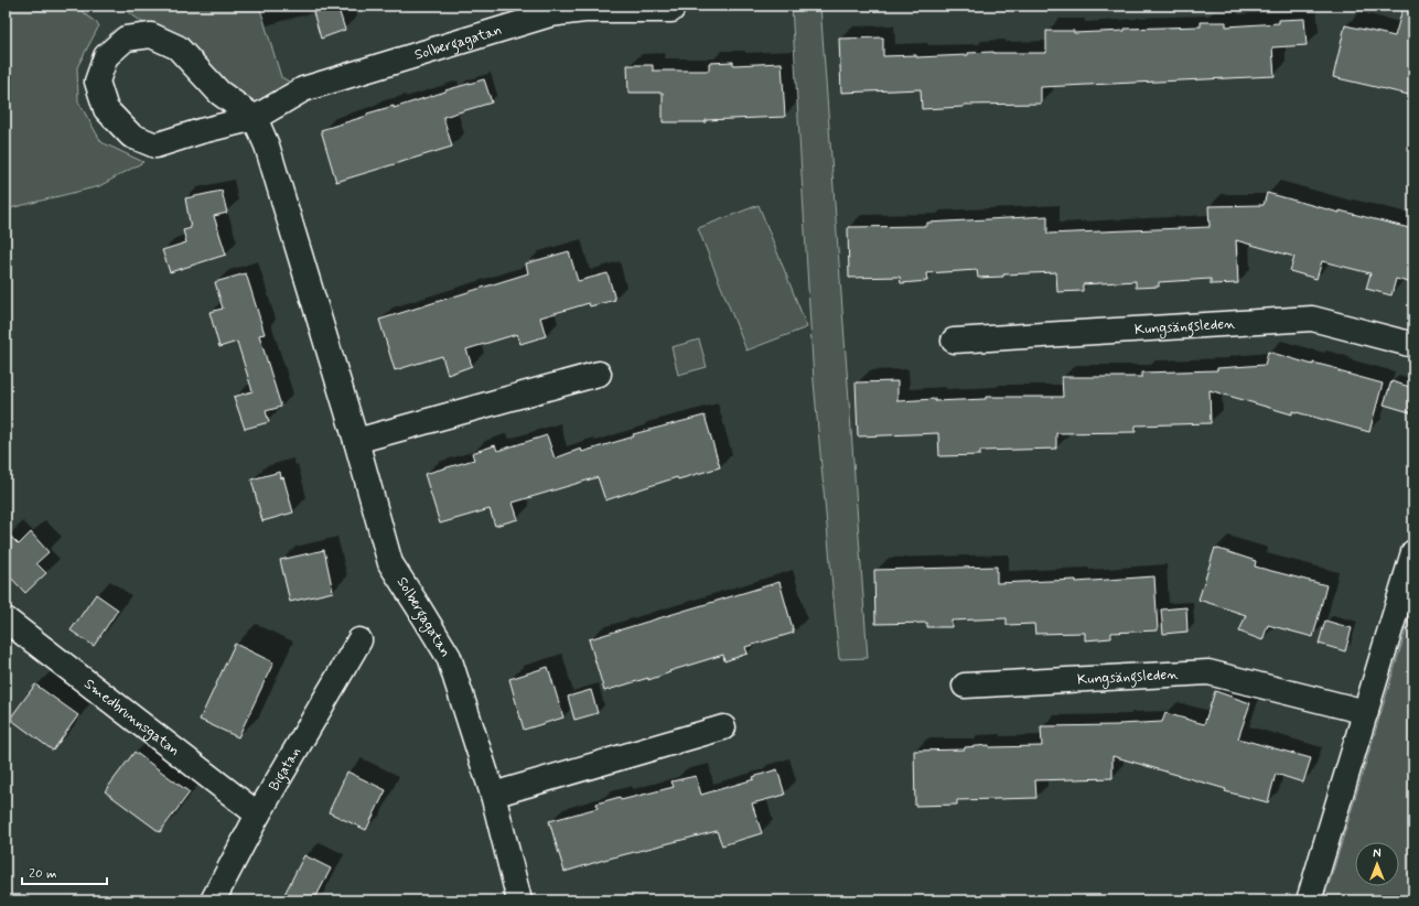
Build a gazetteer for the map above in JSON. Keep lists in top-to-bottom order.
{
  "streets": {
    "street": [
      "Solbergagatan",
      "Kungsängsleden",
      "Smedbrunnsgatan",
      "Bigatan"
    ]
  },
  "crossings": [
    ["Smedbrunnsgatan", "Bigatan"]
  ],
  "scale_bar": "20 m",
  "north": "top"
}
